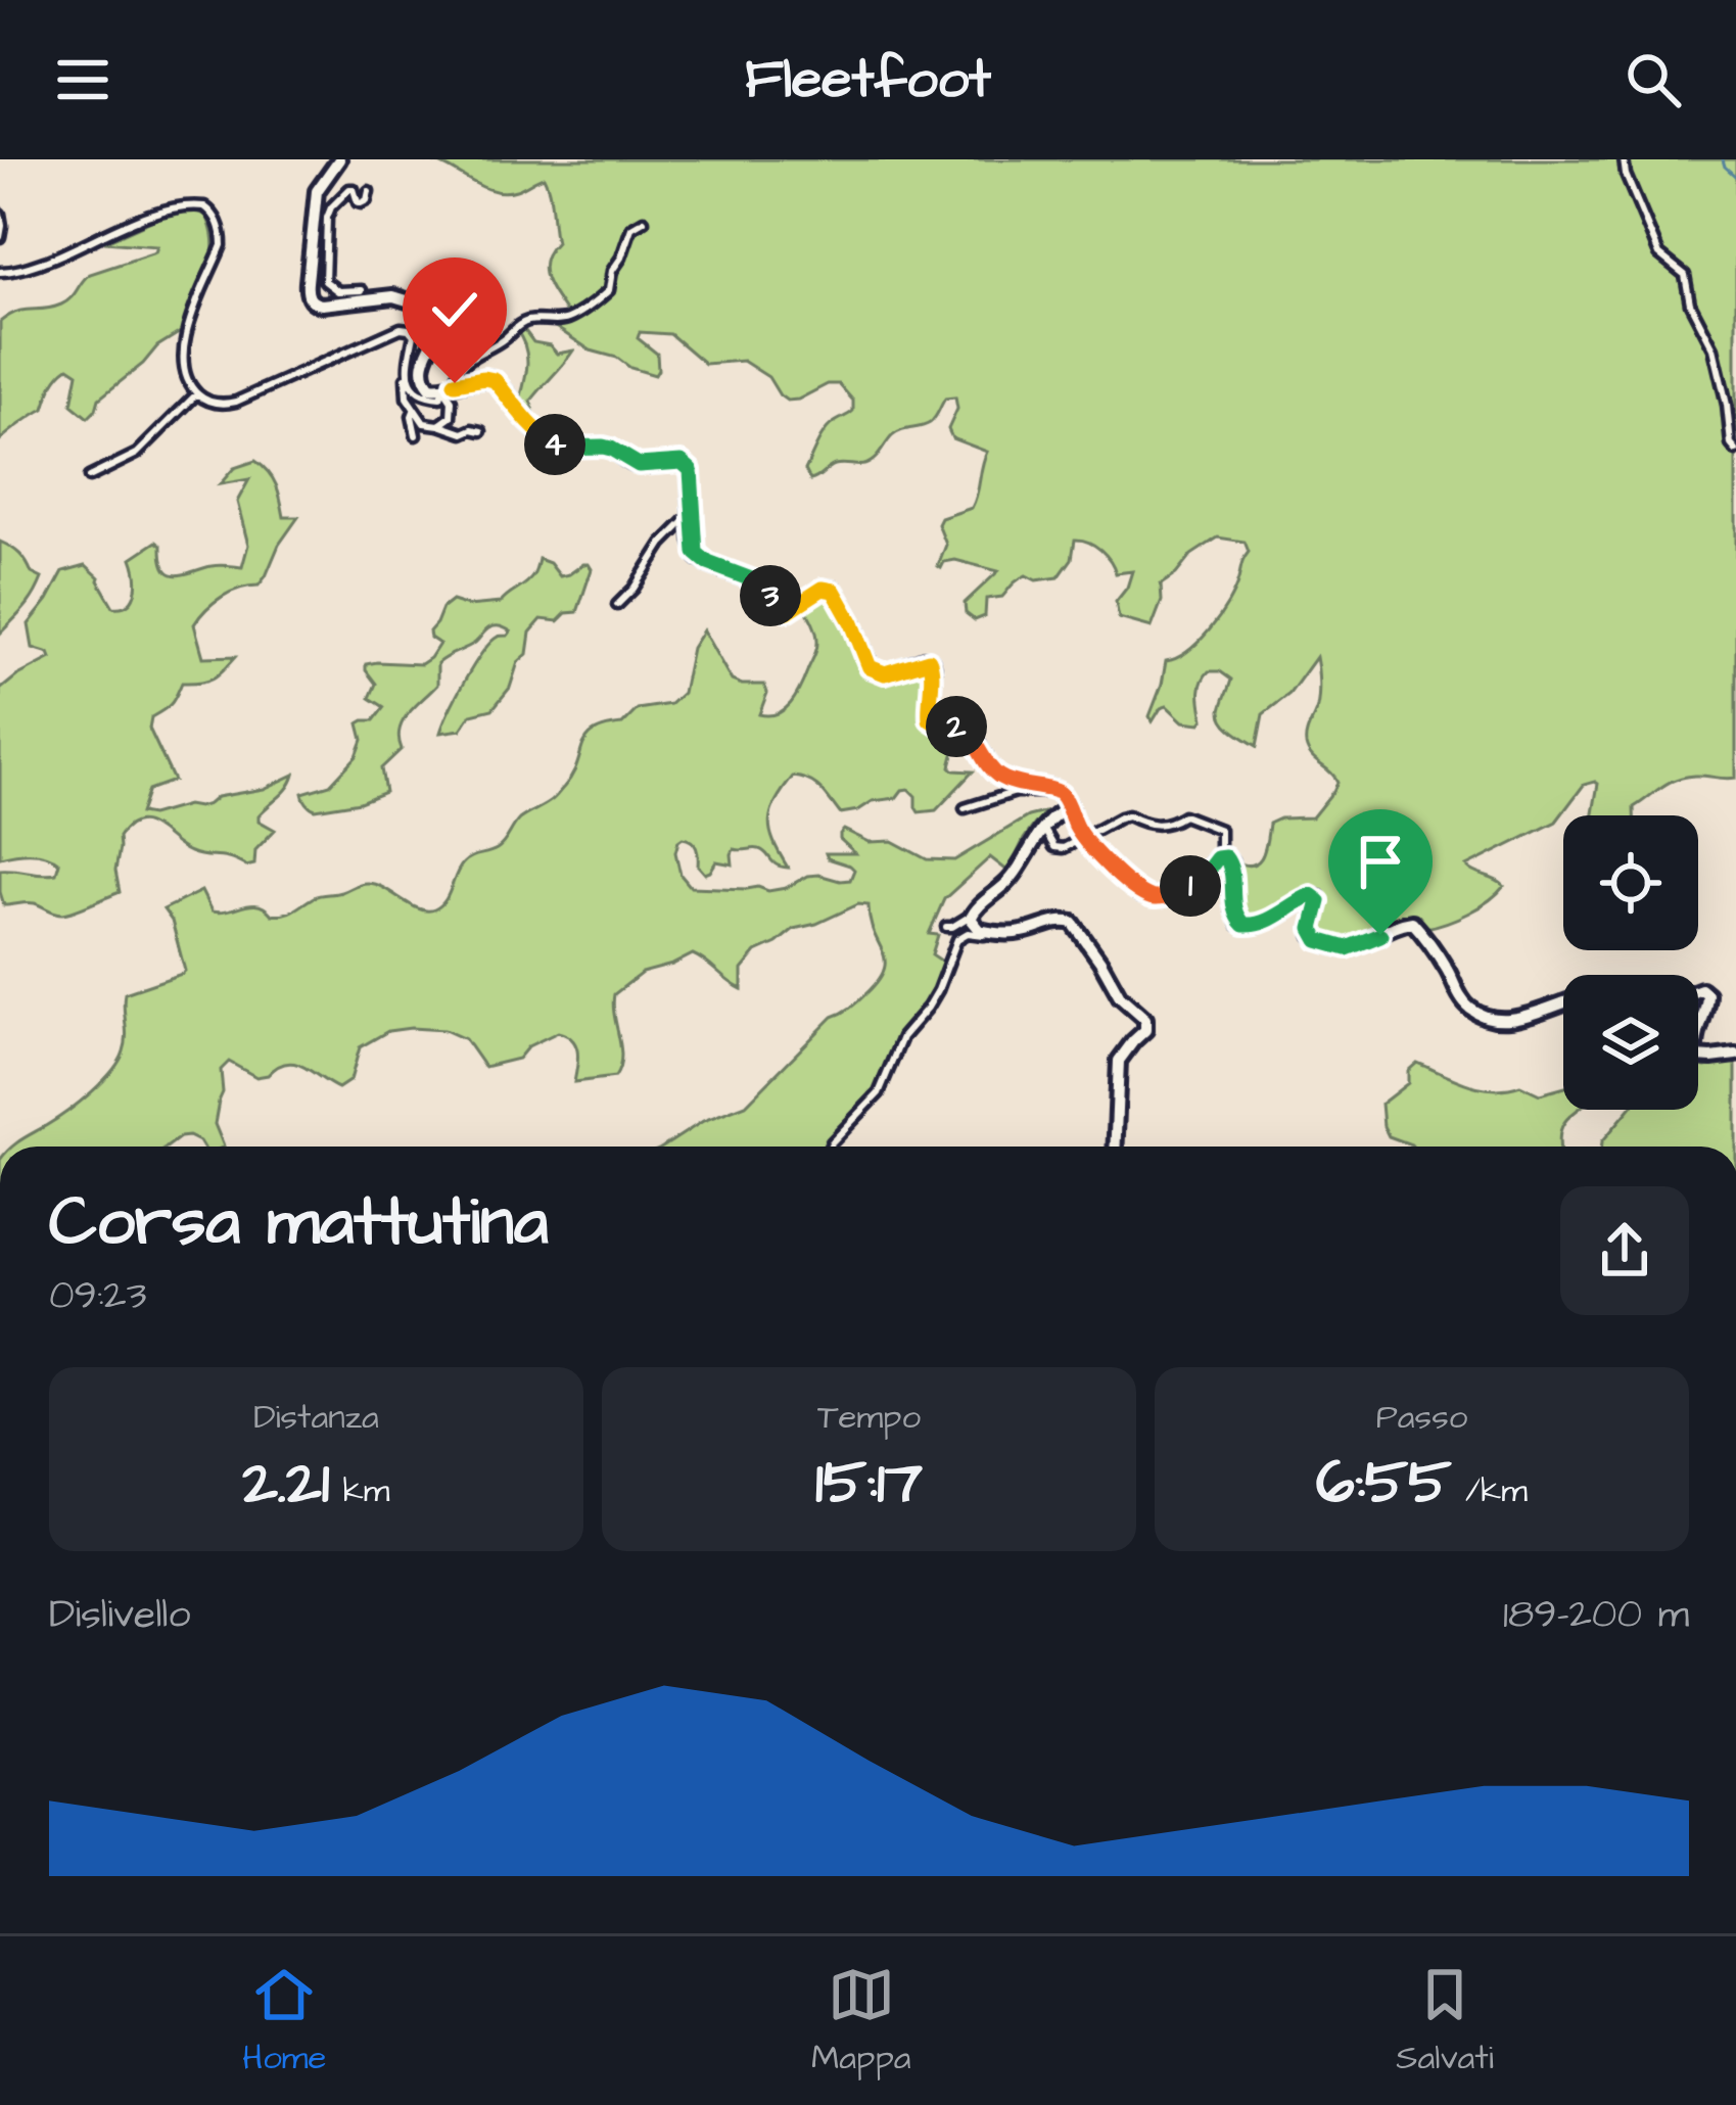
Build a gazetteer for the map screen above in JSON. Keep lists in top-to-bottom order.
{
  "page": {
    "header": "Fleetfoot",
    "pins": [
      "4",
      "3",
      "2",
      "1"
    ],
    "heading": ["Corsa mattutina", "09:23"],
    "stats": [
      ["Distanza", "2.21 km"],
      ["Tempo", "15:17"],
      ["Passo", "6:55 /km"]
    ],
    "chart": ["Dislivello", "189–200 m"],
    "tabs": ["Home", "Mappa", "Salvati"]
  }
}
